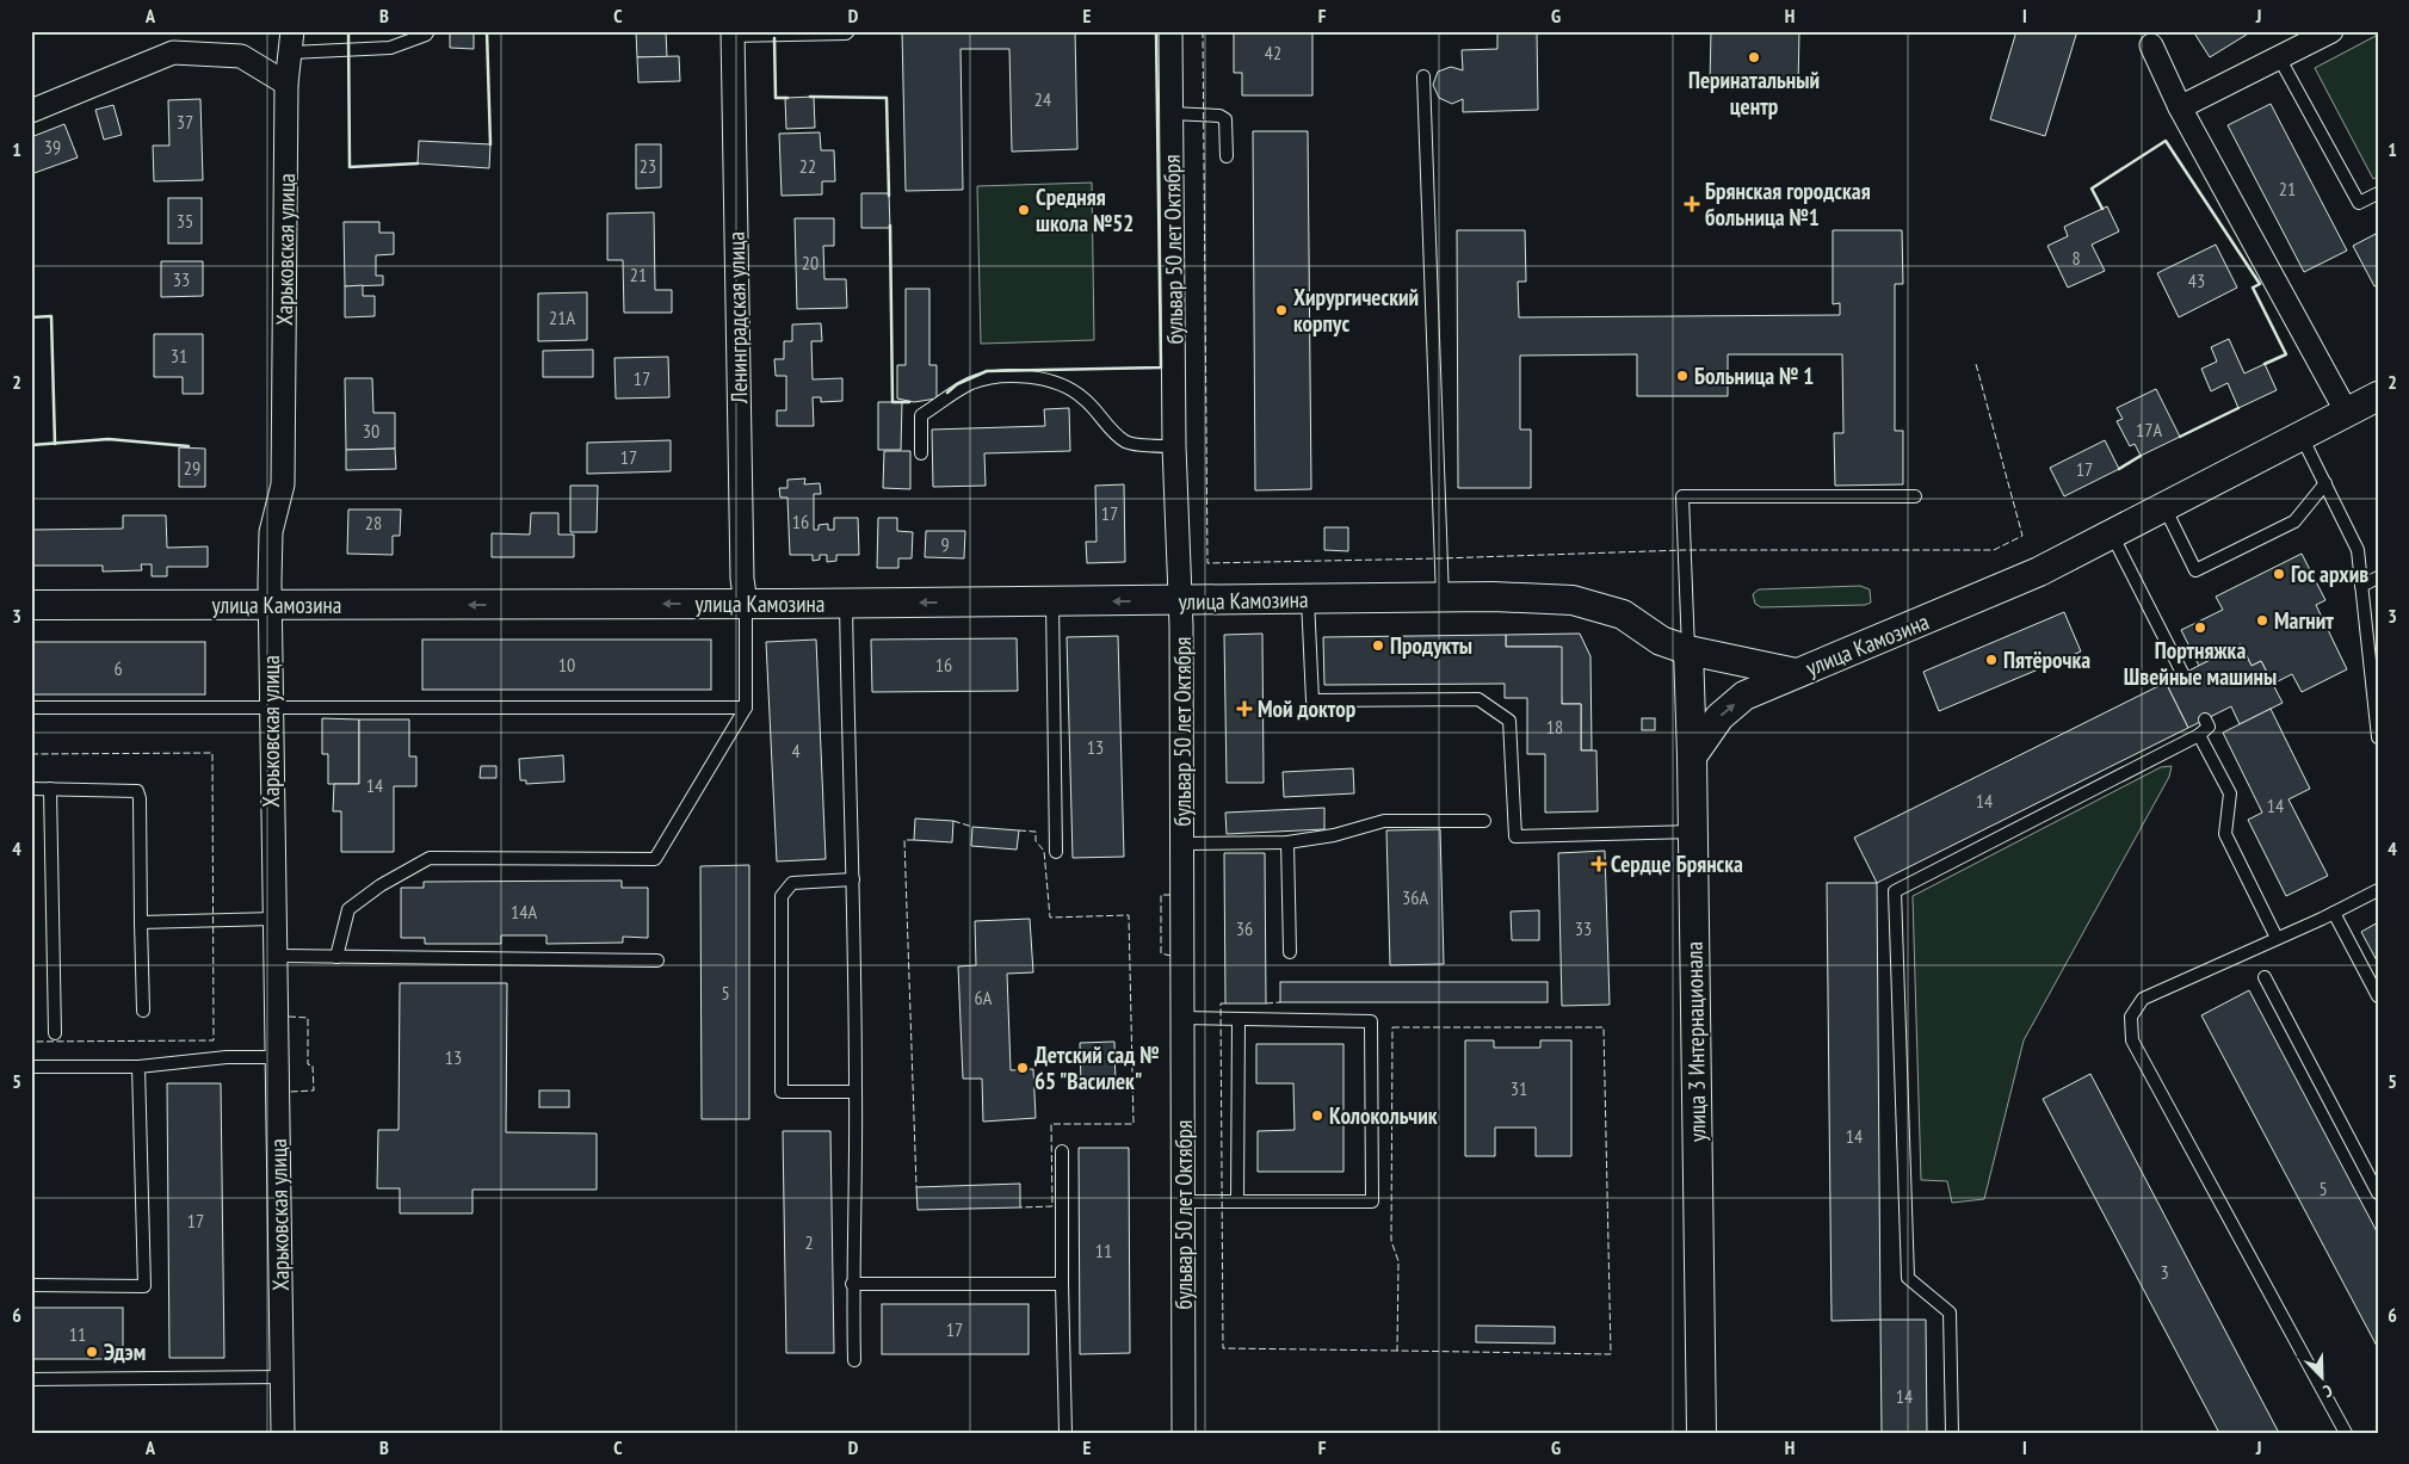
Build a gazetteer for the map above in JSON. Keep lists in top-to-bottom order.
{
  "streets": {
    "street": [
      "Харьковская улица",
      "бульвар 50 лет Октября",
      "Ленинградская улица",
      "улица Камозина",
      "улица 3 Интернационала"
    ]
  },
  "crossings": [
    ["Харьковская улица", "улица Камозина"],
    ["бульвар 50 лет Октября", "улица Камозина"],
    ["Ленинградская улица", "улица Камозина"],
    ["улица Камозина", "улица 3 Интернационала"]
  ],
  "places": {
    "other": [
      "Перинатальный центр",
      "Средняя школа №52",
      "Хирургический корпус",
      "Больница № 1",
      "Гос архив",
      "Магнит",
      "Портняжка Швейные машины",
      "Продукты",
      "Пятёрочка",
      "Детский сад № 65 \"Василек\"",
      "Колокольчик",
      "Эдэм"
    ],
    "health": ["Брянская городская больница №1", "Мой доктор", "Сердце Брянска"]
  },
  "house_numbers": [
    "42",
    "24",
    "37",
    "39",
    "23",
    "22",
    "21",
    "35",
    "8",
    "20",
    "21",
    "33",
    "43",
    "21А",
    "31",
    "17",
    "17А",
    "30",
    "17",
    "29",
    "17",
    "17",
    "16",
    "28",
    "9",
    "10",
    "16",
    "6",
    "18",
    "13",
    "4",
    "14",
    "14",
    "14",
    "36А",
    "14А",
    "36",
    "33",
    "5",
    "6А",
    "13",
    "31",
    "14",
    "5",
    "17",
    "2",
    "11",
    "3",
    "17",
    "11",
    "14"
  ],
  "north": "bottom right",
  "grid": {
    "columns": [
      "A",
      "B",
      "C",
      "D",
      "E",
      "F",
      "G",
      "H",
      "I",
      "J"
    ],
    "rows": [
      "1",
      "2",
      "3",
      "4",
      "5",
      "6"
    ]
  }
}
